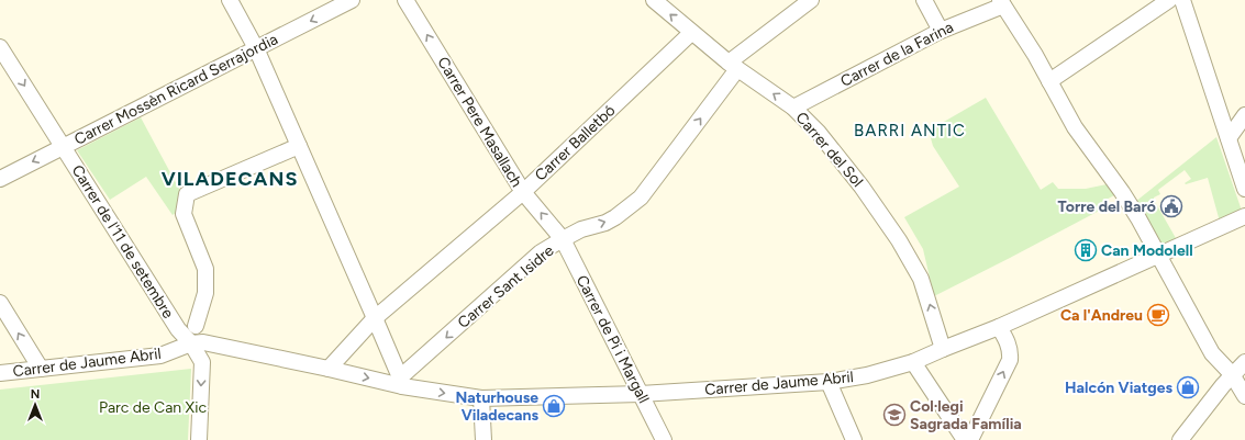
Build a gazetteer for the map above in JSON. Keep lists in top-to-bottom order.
{
  "streets": {
    "street": [
      "Carrer de la Farina",
      "Carrer Mossèn Ricard Serrajordia",
      "Carrer Pere Masallach",
      "Carrer Balletbó",
      "Carrer del Sol",
      "Carrer de l'11 de setembre",
      "Carrer Sant Isidre",
      "Carrer de Pi i Margall",
      "Carrer de Jaume Abril"
    ]
  },
  "crossings": [
    ["Carrer de la Farina", "Carrer del Sol"],
    ["Carrer Mossèn Ricard Serrajordia", "Carrer de l'11 de setembre"],
    ["Carrer Pere Masallach", "Carrer Balletbó"],
    ["Carrer Pere Masallach", "Carrer Sant Isidre"],
    ["Carrer Pere Masallach", "Carrer de Pi i Margall"],
    ["Carrer Balletbó", "Carrer del Sol"],
    ["Carrer Balletbó", "Carrer de Jaume Abril"],
    ["Carrer del Sol", "Carrer Sant Isidre"],
    ["Carrer del Sol", "Carrer de Jaume Abril"],
    ["Carrer de l'11 de setembre", "Carrer de Jaume Abril"],
    ["Carrer Sant Isidre", "Carrer de Pi i Margall"],
    ["Carrer Sant Isidre", "Carrer de Jaume Abril"],
    ["Carrer de Pi i Margall", "Carrer de Jaume Abril"]
  ],
  "one_way": [
    "Carrer Mossèn Ricard Serrajordia",
    "Carrer Pere Masallach",
    "Carrer del Sol",
    "Carrer de l'11 de setembre"
  ],
  "districts": ["BARRI ANTIC", "VILADECANS"],
  "parks": ["Parc de Can Xic"],
  "places": {
    "public building": ["Torre del Baró"],
    "building": ["Can Modolell"],
    "cafe": ["Ca l'Andreu"],
    "shop": ["Halcón Viatges", "Naturhouse Viladecans"],
    "school or university": ["Col·legi Sagrada Família"]
  },
  "north": "top"
}
